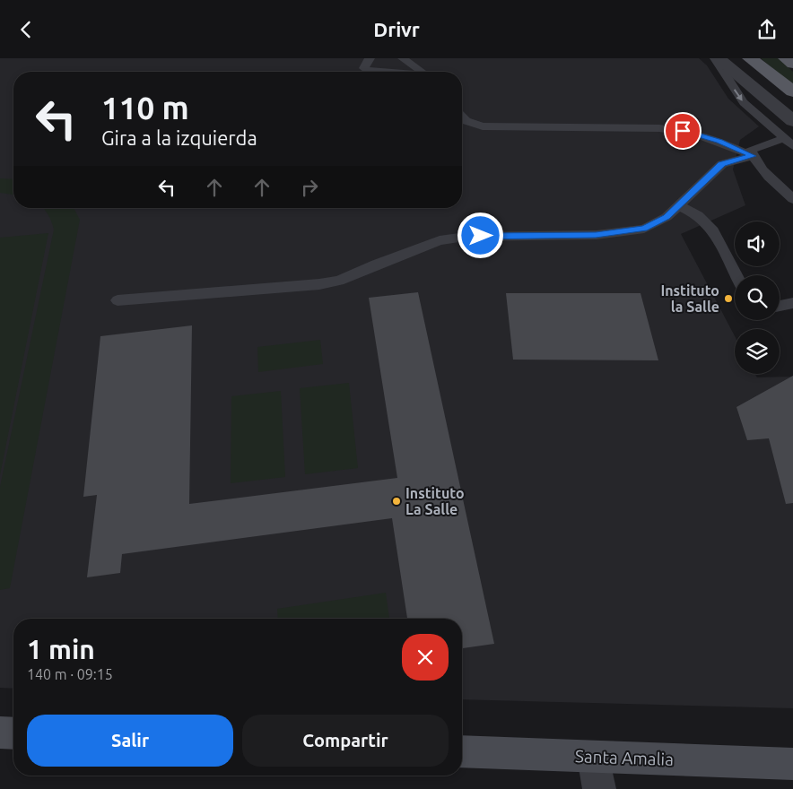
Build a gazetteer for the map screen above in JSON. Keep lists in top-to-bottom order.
{
  "streets": {
    "street": ["Santa Amalia"]
  },
  "places": ["Instituto la Salle", "Instituto La Salle"],
  "page": {
    "header": "Drivr",
    "turn": ["110 m", "Gira a la izquierda"],
    "heading": ["1 min", "140 m · 09:15"],
    "buttons": ["Salir", "Compartir"]
  }
}
